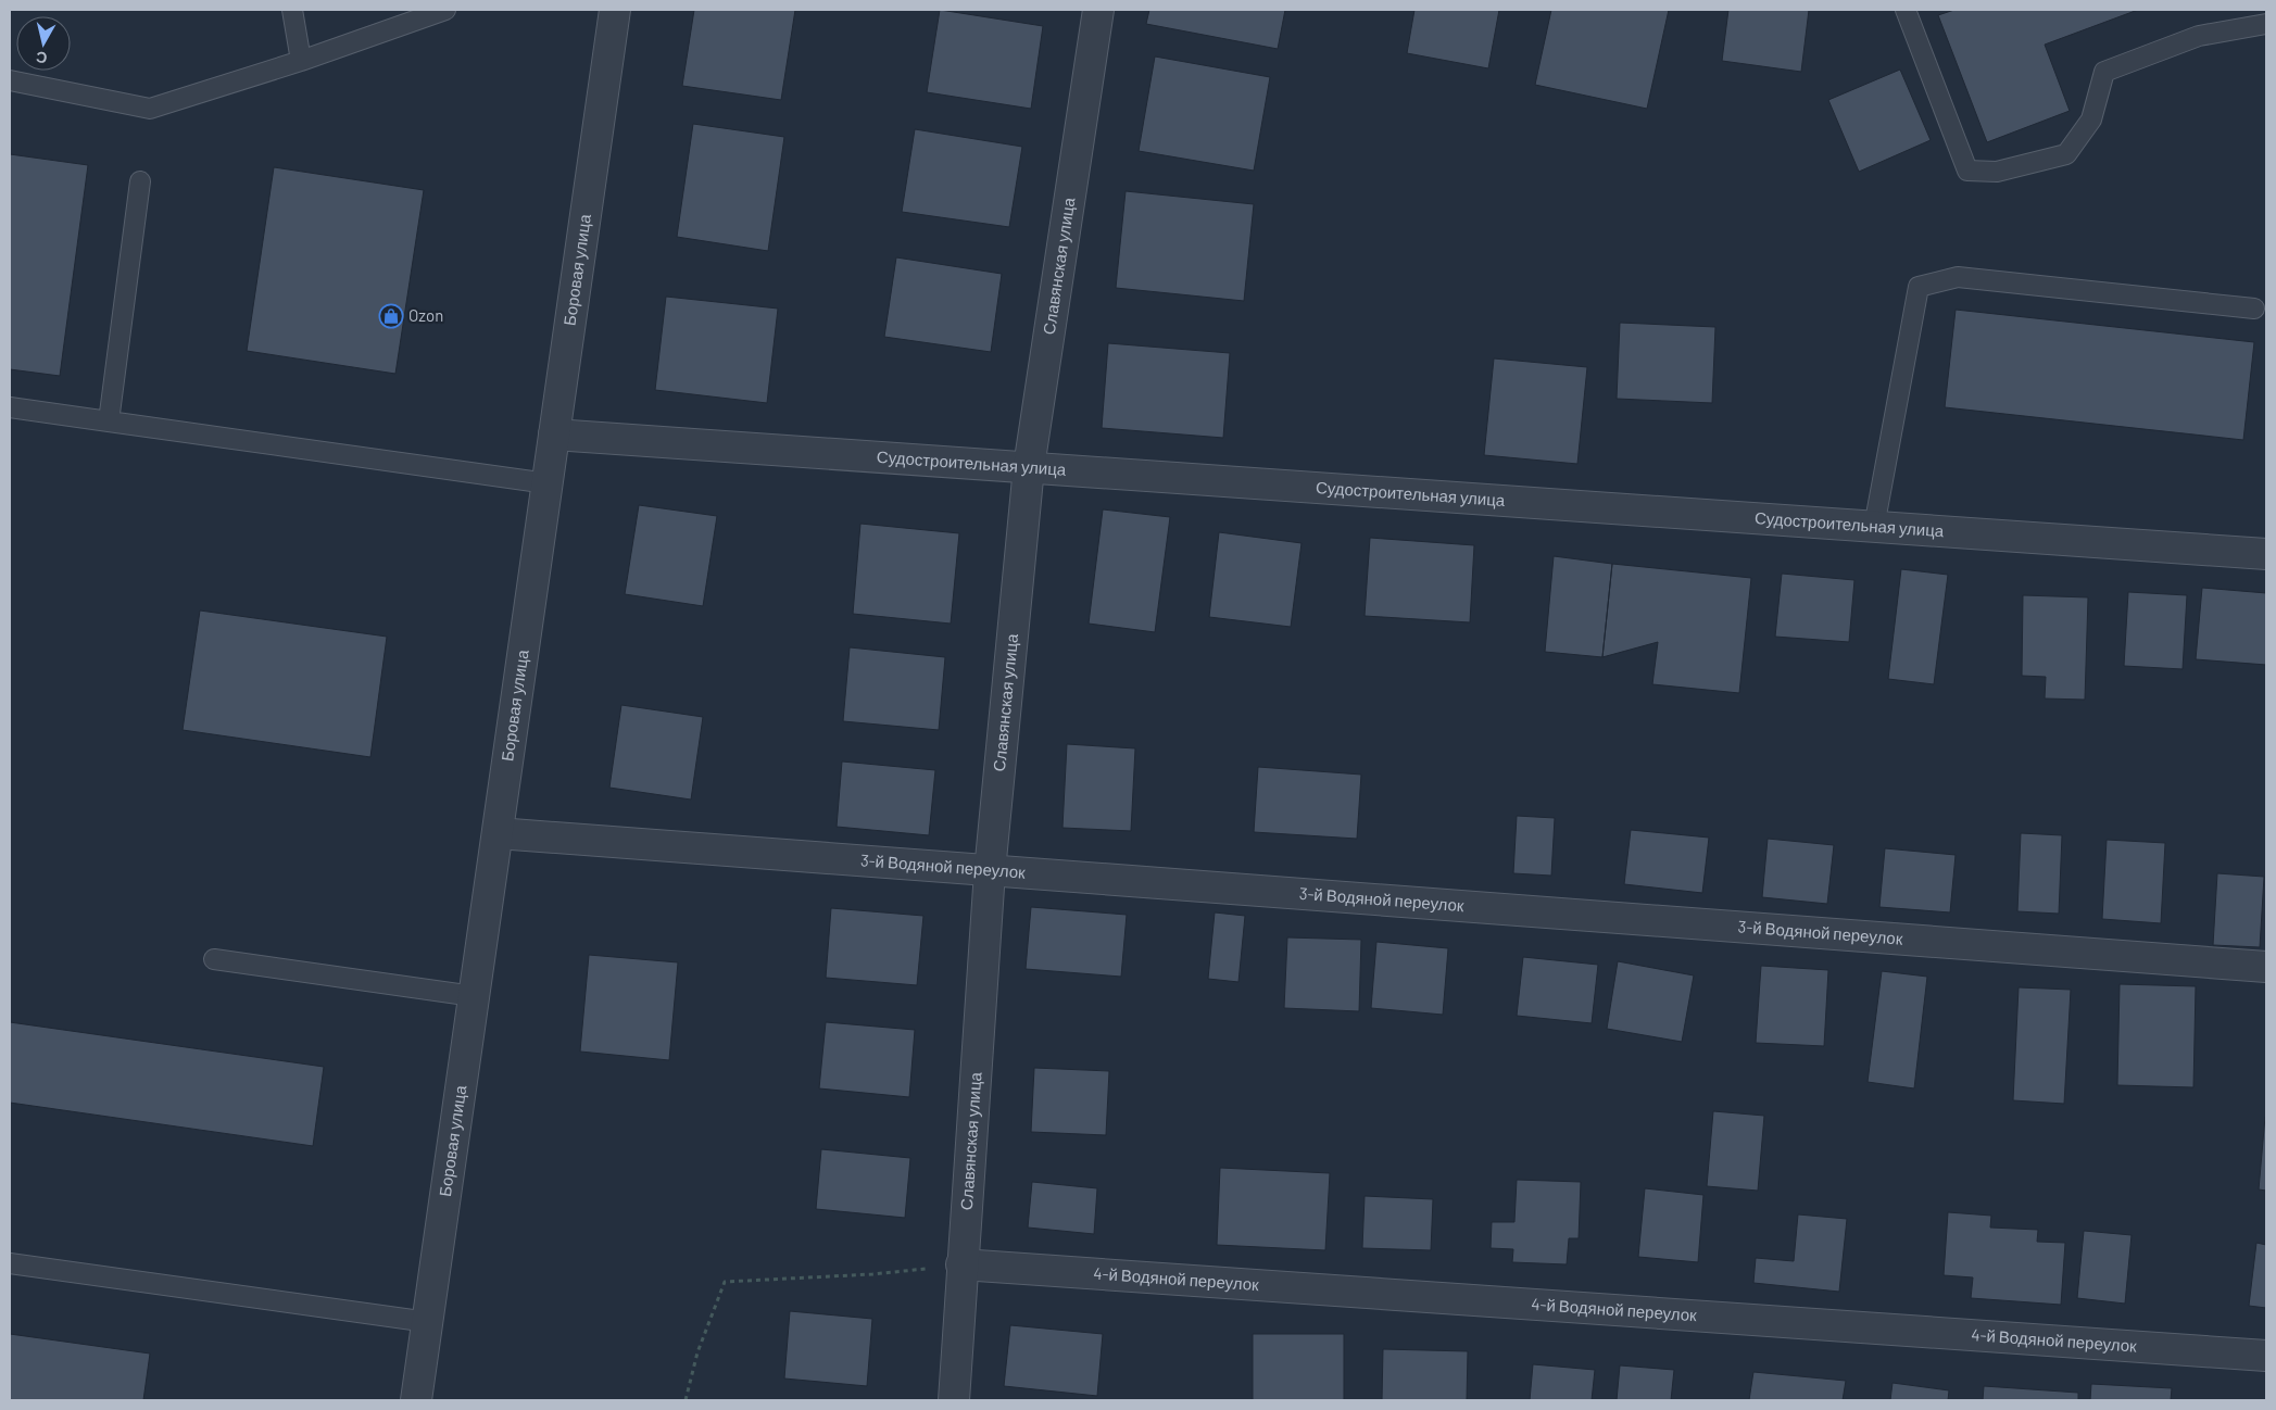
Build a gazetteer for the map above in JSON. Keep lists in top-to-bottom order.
{
  "streets": {
    "street": [
      "Славянская улица",
      "Боровая улица",
      "Судостроительная улица",
      "3-й Водяной переулок",
      "4-й Водяной переулок"
    ]
  },
  "crossings": [
    ["Славянская улица", "Судостроительная улица"],
    ["Славянская улица", "3-й Водяной переулок"],
    ["Славянская улица", "4-й Водяной переулок"],
    ["Боровая улица", "Судостроительная улица"],
    ["Боровая улица", "3-й Водяной переулок"]
  ],
  "places": {
    "shop": ["Ozon"]
  },
  "north": "bottom"
}
